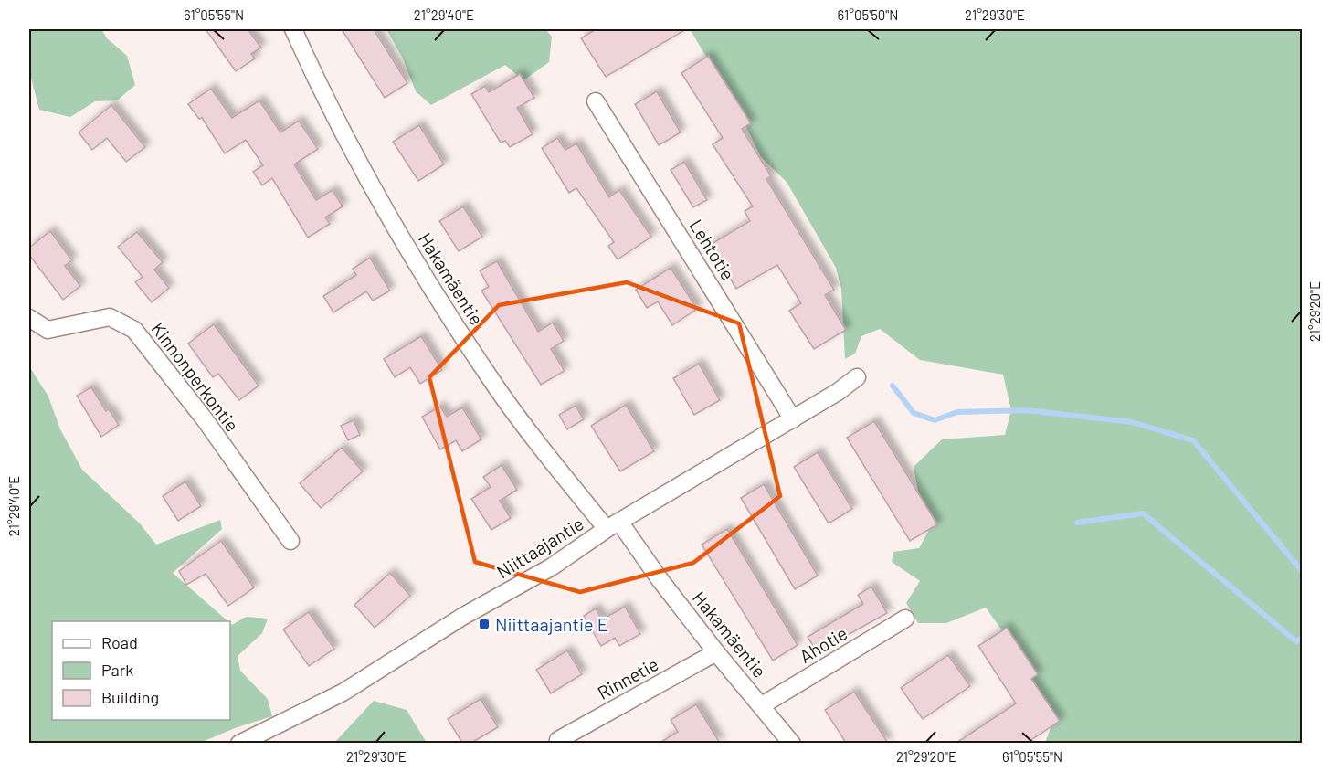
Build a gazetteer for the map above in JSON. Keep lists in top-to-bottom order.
{
  "streets": {
    "street": [
      "Lehtotie",
      "Hakamäentie",
      "Kinnonperkontie",
      "Niittaajantie",
      "Ahotie",
      "Rinnetie"
    ]
  },
  "crossings": [
    ["Lehtotie", "Niittaajantie"],
    ["Hakamäentie", "Niittaajantie"],
    ["Hakamäentie", "Ahotie"],
    ["Hakamäentie", "Rinnetie"]
  ],
  "places": {
    "transit": ["Niittaajantie E"]
  },
  "legend": ["Road", "Park", "Building"],
  "coordinates": [
    "61°05'55\"N",
    "21°29'40\"E",
    "61°05'50\"N",
    "21°29'30\"E",
    "21°29'20\"E"
  ]
}
